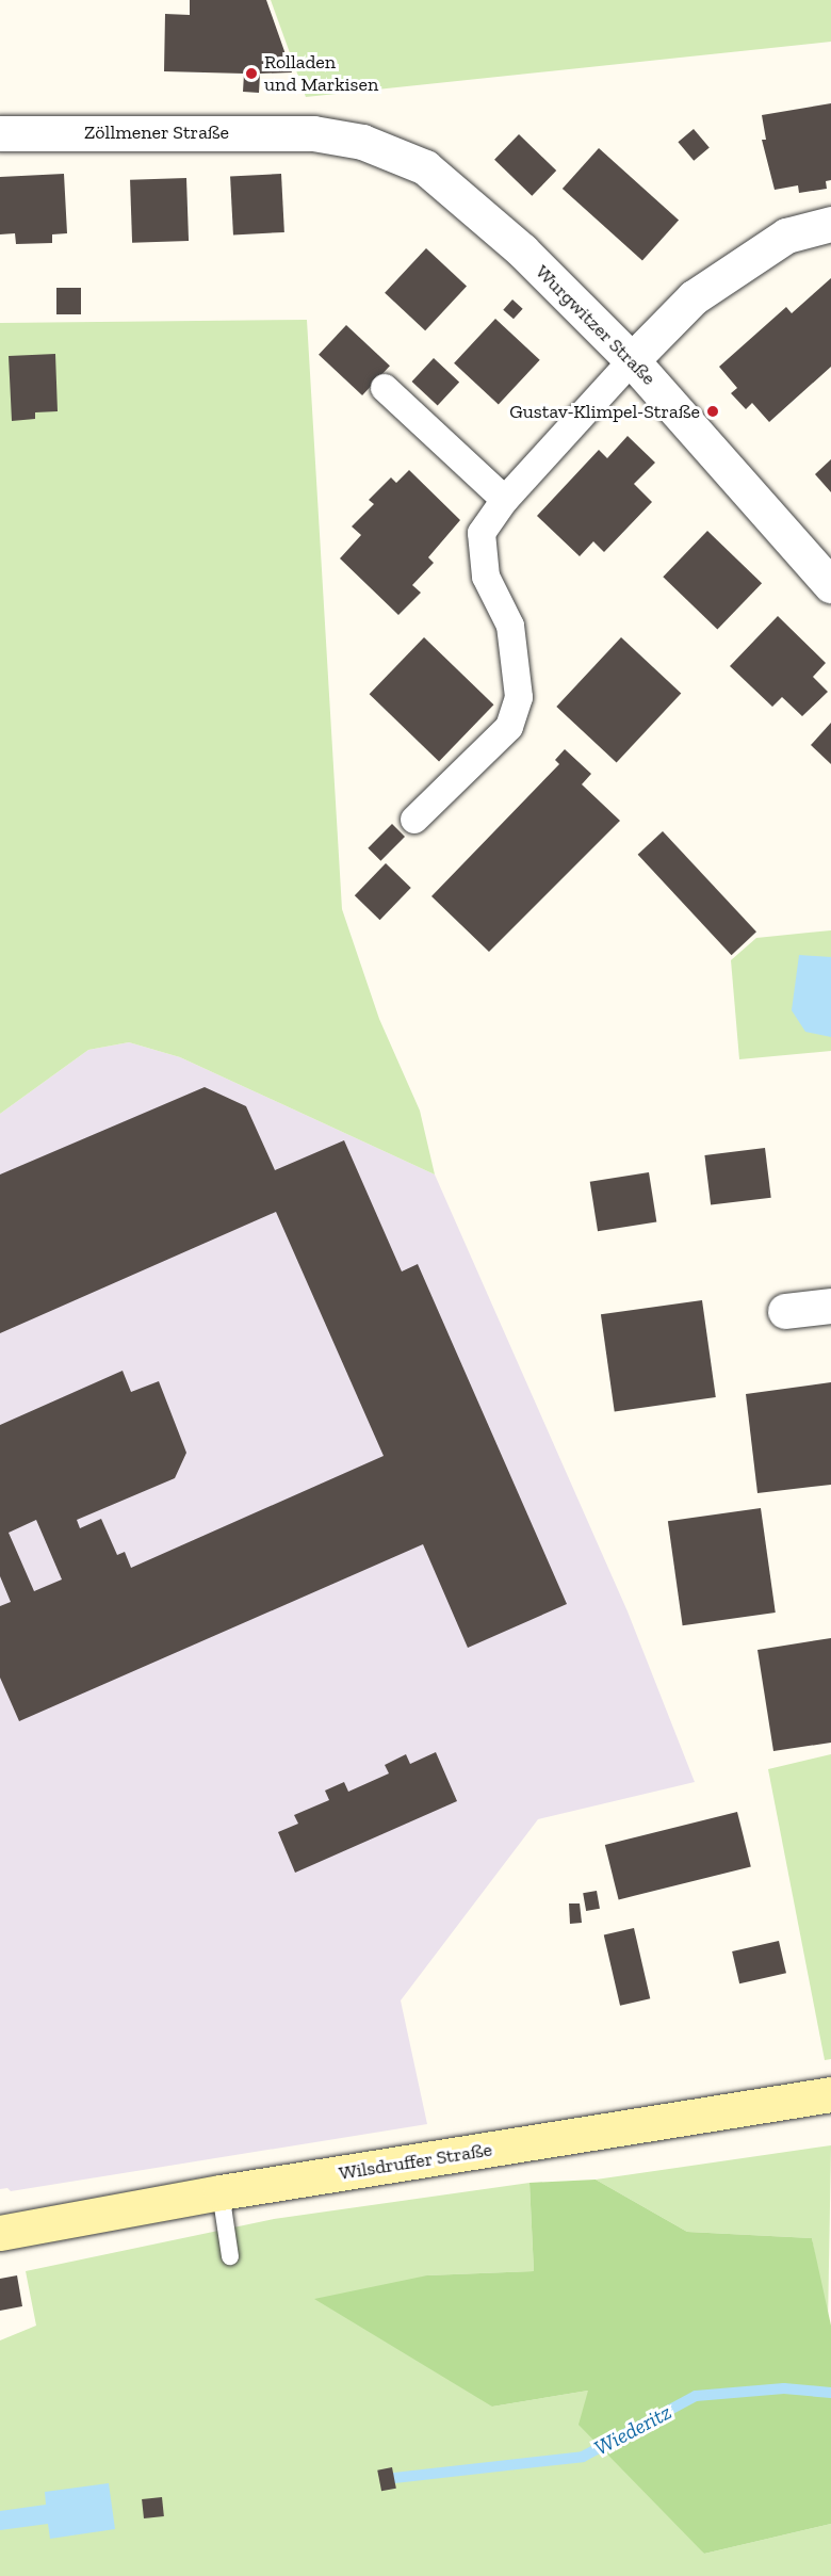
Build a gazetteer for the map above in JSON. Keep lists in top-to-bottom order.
{
  "streets": {
    "main road": ["Wilsdruffer Straße"],
    "street": ["Zöllmener Straße", "Wurgwitzer Straße"]
  },
  "crossings": [
    ["Zöllmener Straße", "Wurgwitzer Straße"]
  ],
  "water": ["Wiederitz"],
  "places": ["Rolladen und Markisen", "Gustav-Klimpel-Straße"]
}
